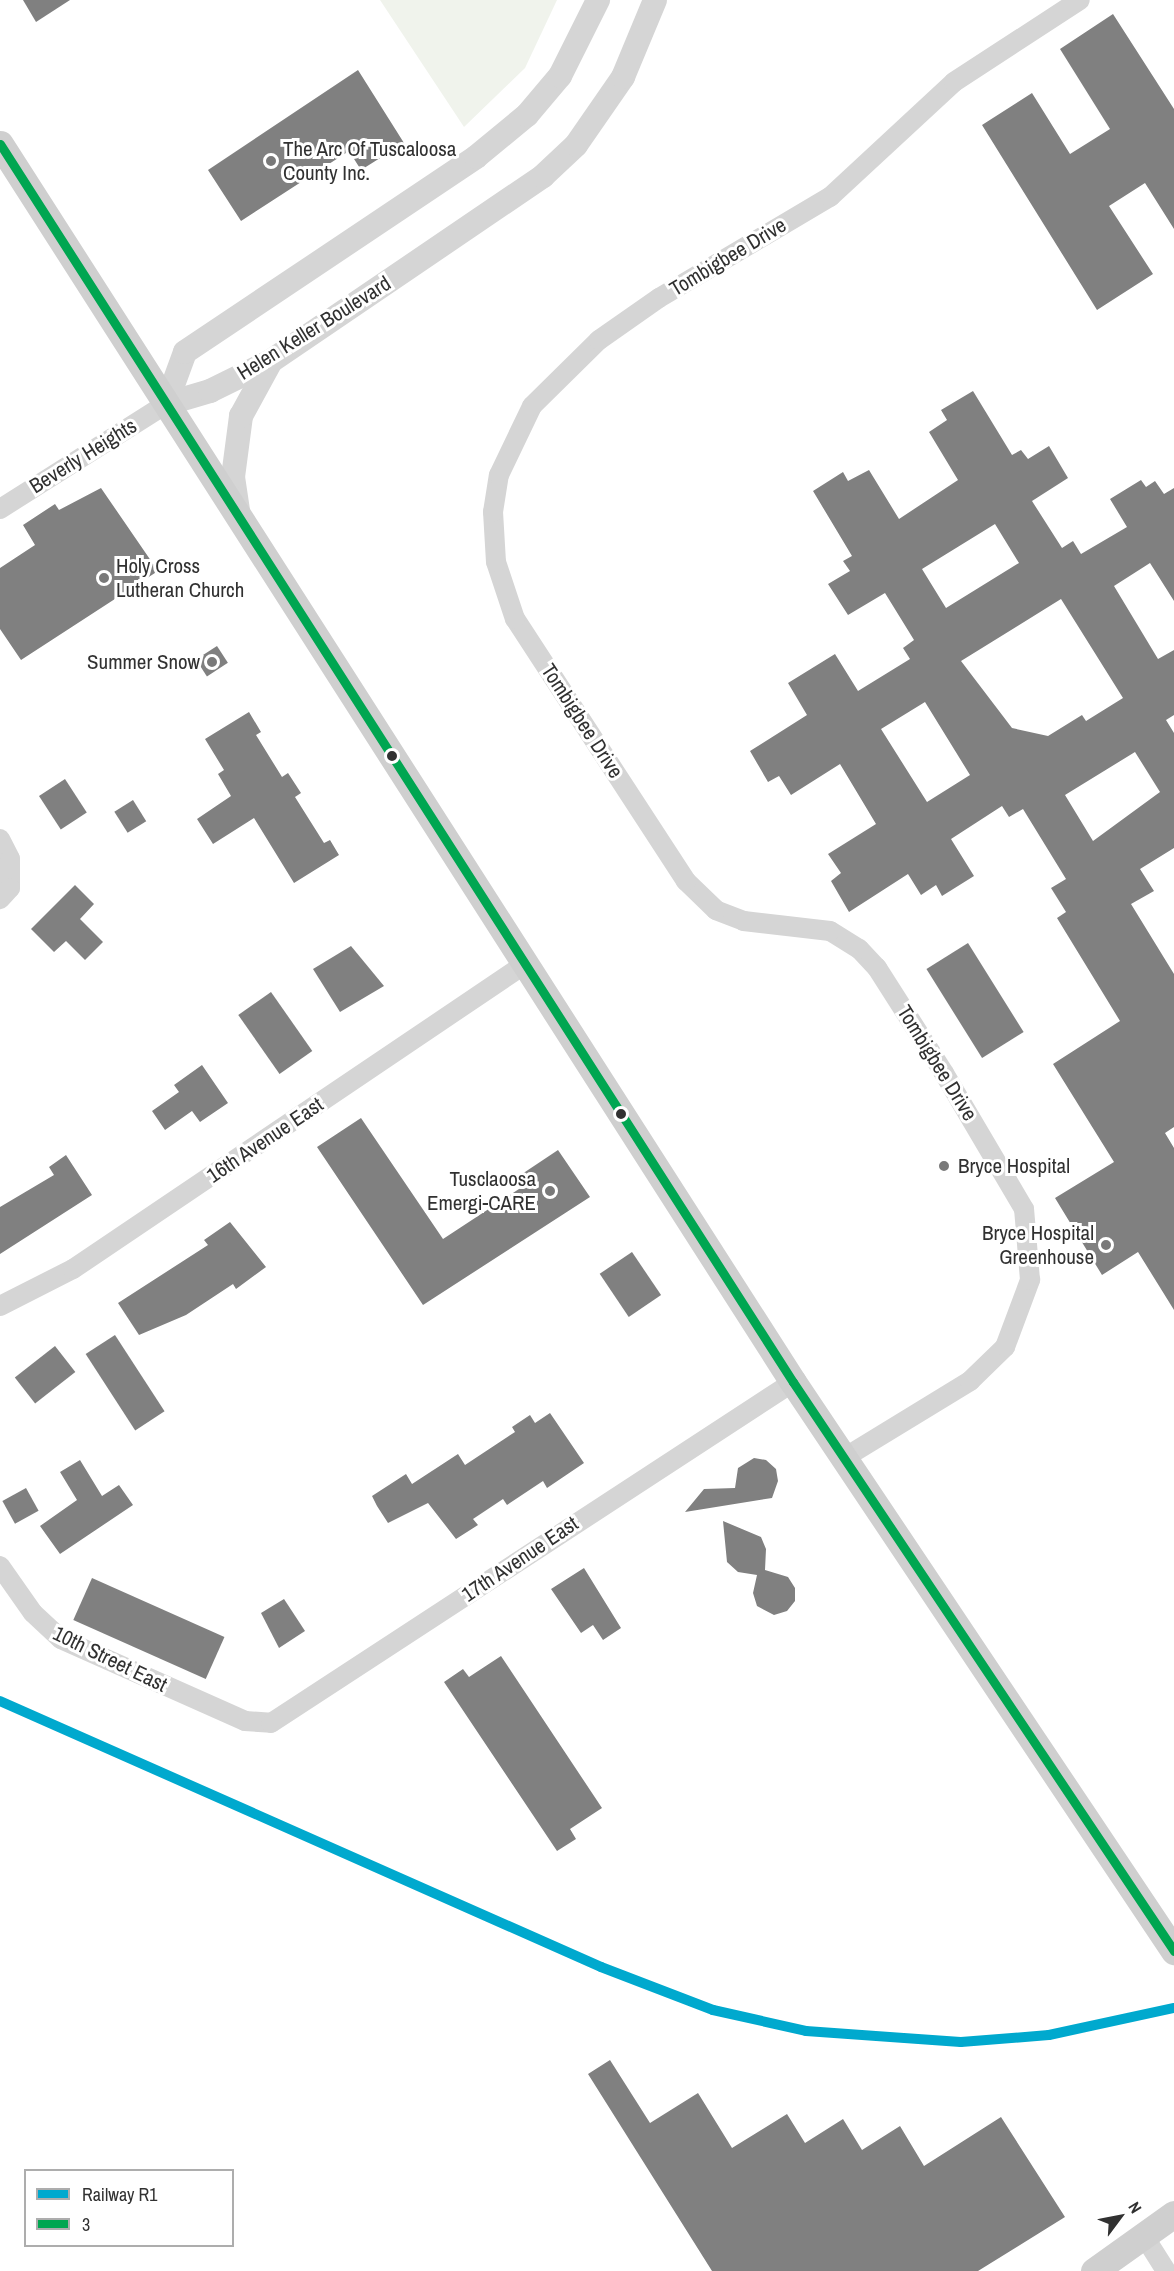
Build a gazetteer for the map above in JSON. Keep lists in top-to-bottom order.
{
  "streets": {
    "street": [
      "Tombigbee Drive",
      "Helen Keller Boulevard",
      "Beverly Heights",
      "16th Avenue East",
      "17th Avenue East",
      "10th Street East"
    ]
  },
  "crossings": [
    ["Helen Keller Boulevard", "Beverly Heights"],
    ["17th Avenue East", "10th Street East"]
  ],
  "places": [
    "The Arc Of Tuscaloosa County Inc.",
    "Holy Cross Lutheran Church",
    "Summer Snow",
    "Bryce Hospital",
    "Tusclaoosa Emergi-CARE",
    "Bryce Hospital Greenhouse"
  ],
  "lines": ["transit line 3", "rail line R1"],
  "legend": ["Railway R1", "3"],
  "north": "top right"
}
